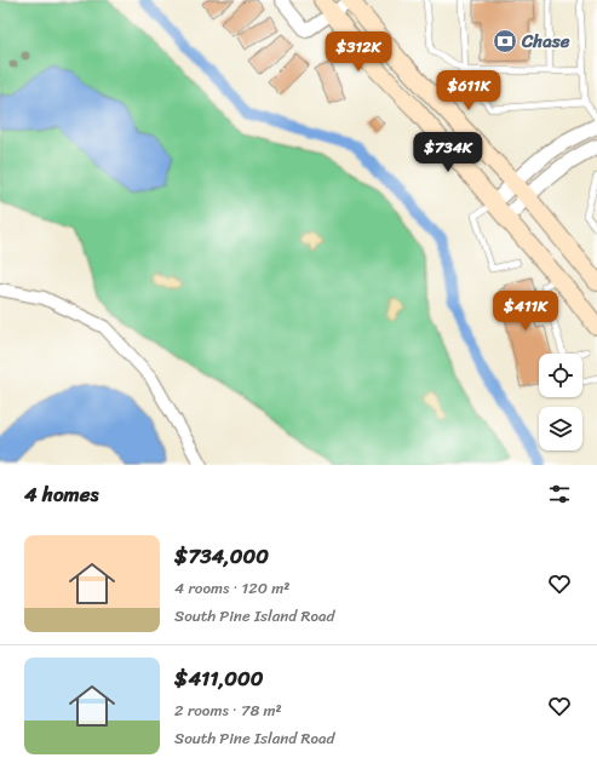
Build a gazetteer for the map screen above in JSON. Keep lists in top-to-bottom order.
{
  "places": {
    "bank": ["Chase"]
  },
  "page": {
    "price": [
      "$312K",
      "$611K",
      "$734K",
      "$411K"
    ],
    "heading": "4 homes",
    "list": [
      {
        "name": "$734,000",
        "note": "4 rooms · 120 m² · South Pine Island Road"
      },
      {
        "name": "$411,000",
        "note": "2 rooms · 78 m² · South Pine Island Road"
      }
    ]
  }
}
